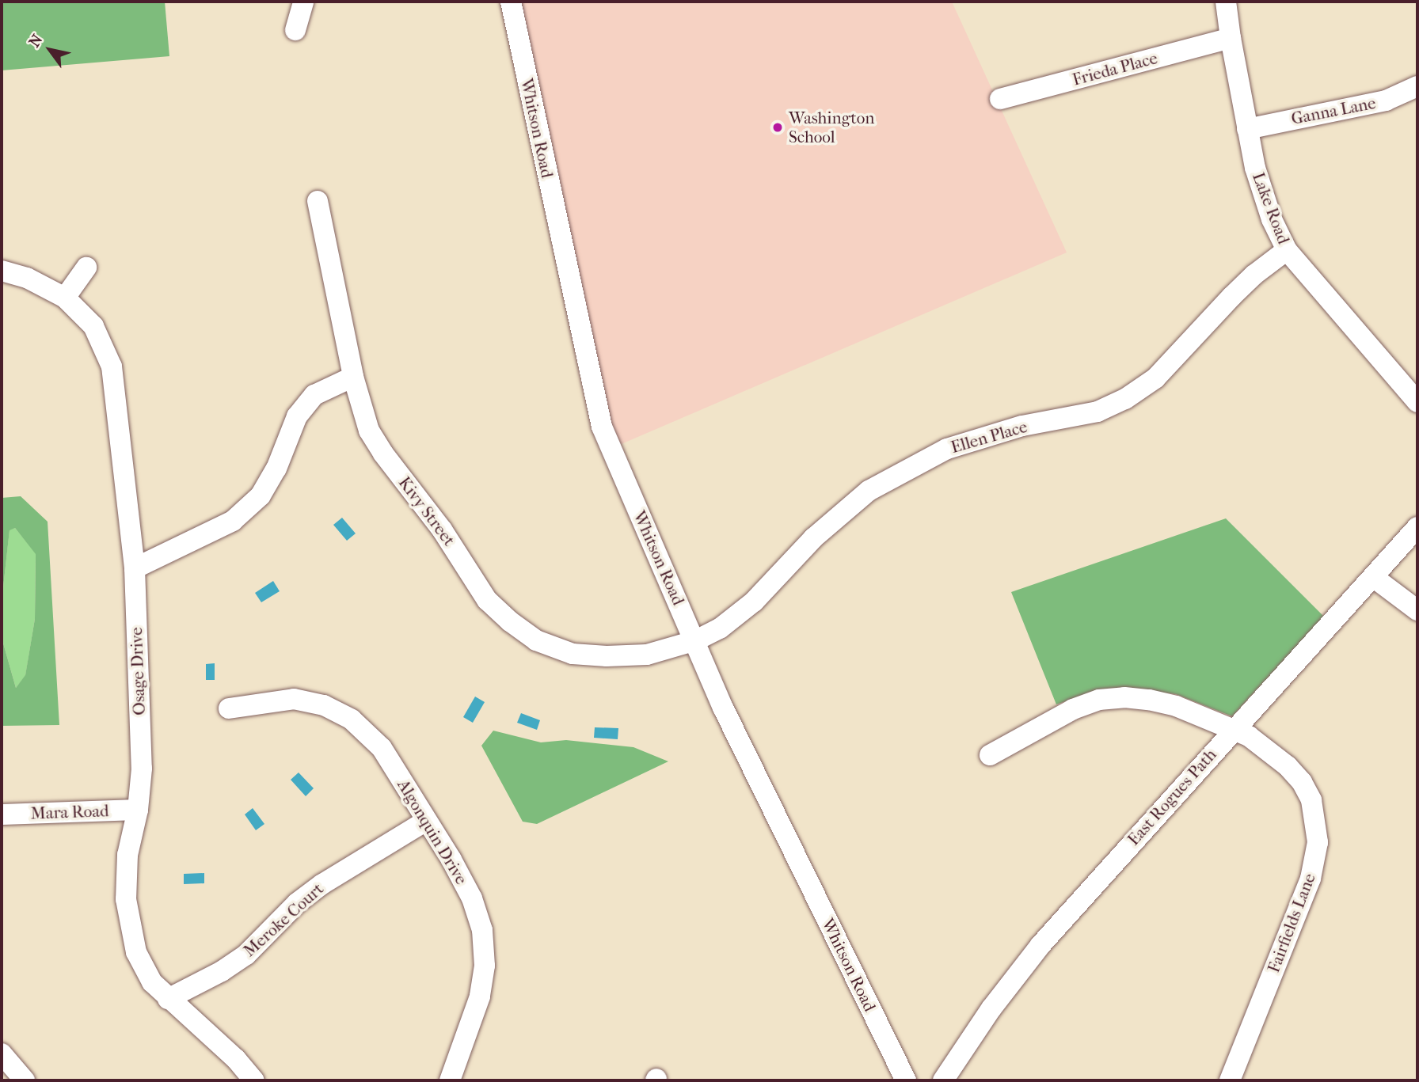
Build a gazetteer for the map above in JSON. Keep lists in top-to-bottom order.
{
  "streets": {
    "street": [
      "Frieda Place",
      "Ganna Lane",
      "Whitson Road",
      "Lake Road",
      "Ellen Place",
      "Kivy Street",
      "Osage Drive",
      "East Rogues Path",
      "Mara Road",
      "Algonquin Drive",
      "Meroke Court",
      "Fairfields Lane"
    ]
  },
  "crossings": [
    ["Frieda Place", "Lake Road"],
    ["Ganna Lane", "Lake Road"],
    ["Whitson Road", "Ellen Place"],
    ["Whitson Road", "Kivy Street"],
    ["Lake Road", "Ellen Place"],
    ["Ellen Place", "Kivy Street"],
    ["Osage Drive", "Mara Road"],
    ["Osage Drive", "Meroke Court"],
    ["East Rogues Path", "Fairfields Lane"],
    ["Algonquin Drive", "Meroke Court"]
  ],
  "places": ["Washington School"],
  "north": "top left"
}
